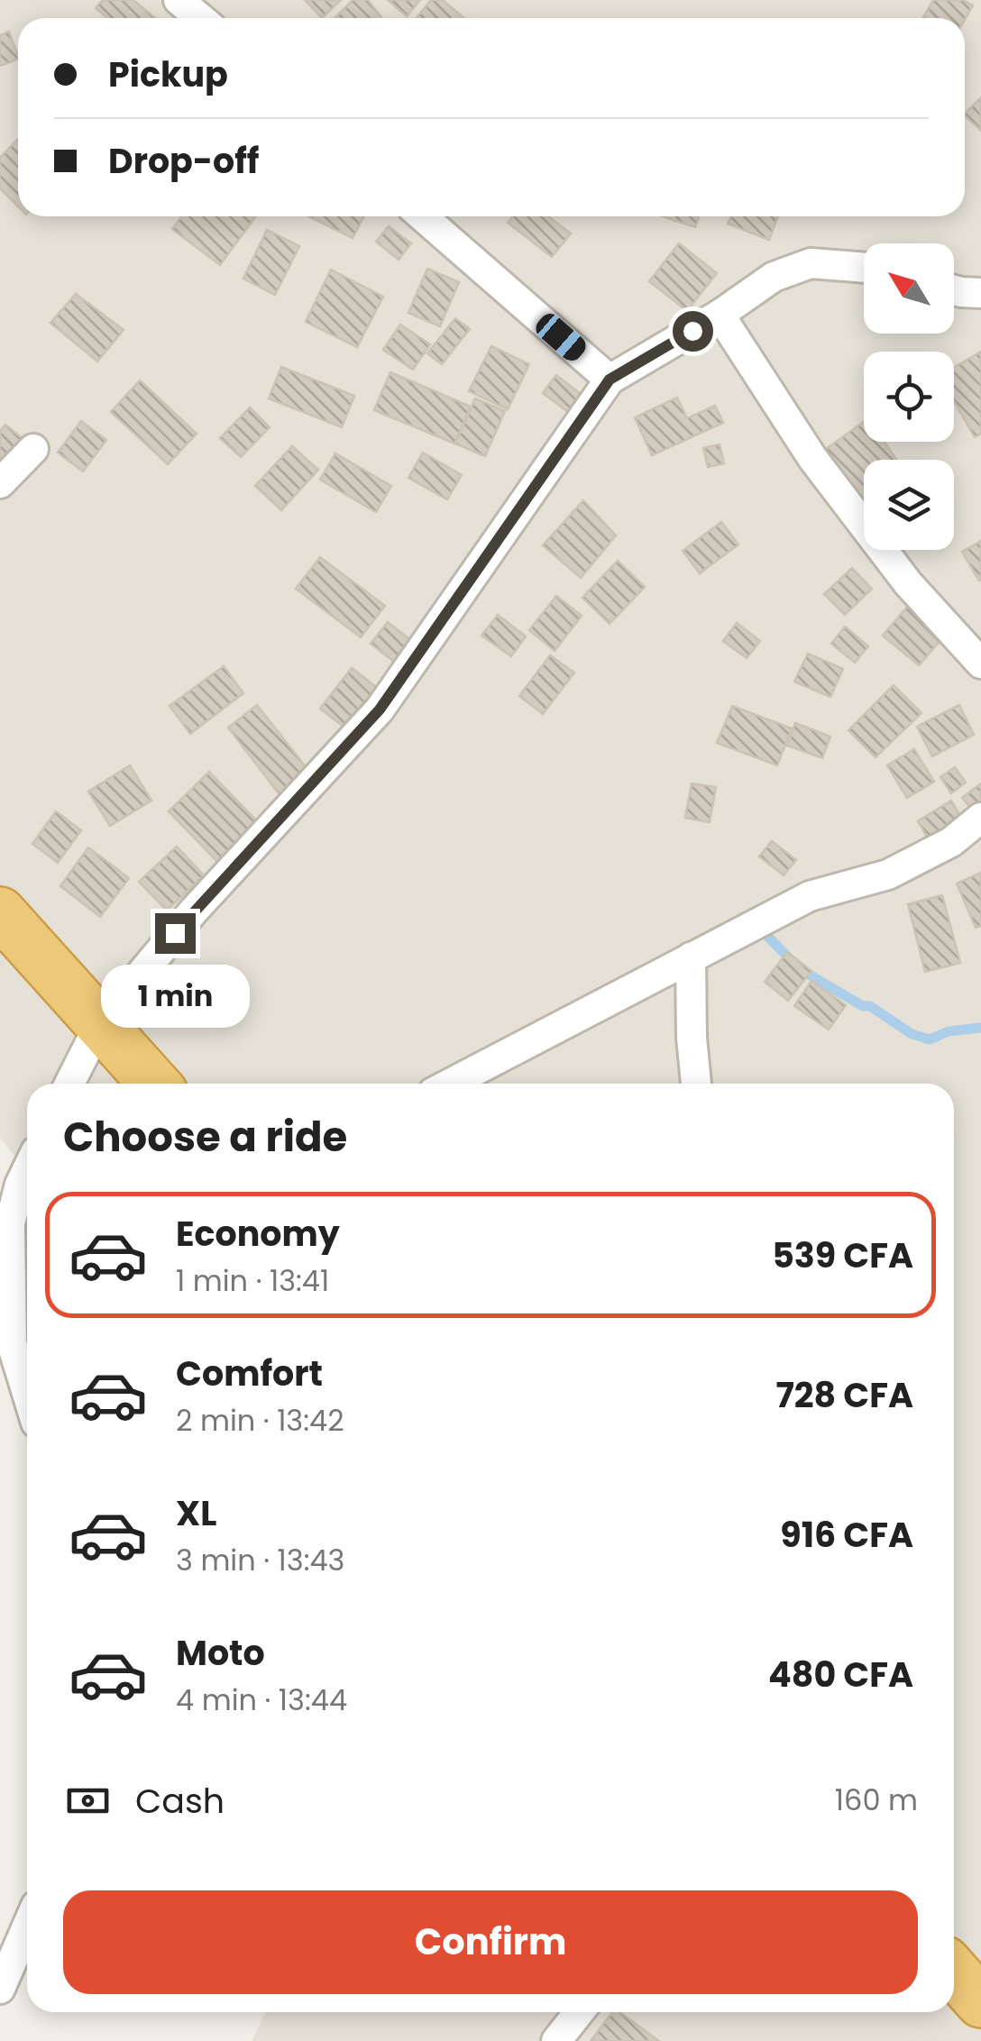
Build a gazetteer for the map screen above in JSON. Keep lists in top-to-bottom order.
{
  "north": "top left",
  "page": {
    "banner": ["Pickup", "Drop-off"],
    "bubble": "1 min",
    "heading": "Choose a ride",
    "list": [
      {
        "name": "Economy",
        "note": "1 min · 13:41",
        "value": "539 CFA"
      },
      {
        "name": "Comfort",
        "note": "2 min · 13:42",
        "value": "728 CFA"
      },
      {
        "name": "XL",
        "note": "3 min · 13:43",
        "value": "916 CFA"
      },
      {
        "name": "Moto",
        "note": "4 min · 13:44",
        "value": "480 CFA"
      }
    ],
    "pay": ["Cash", "160 m"],
    "buttons": "Confirm"
  }
}
